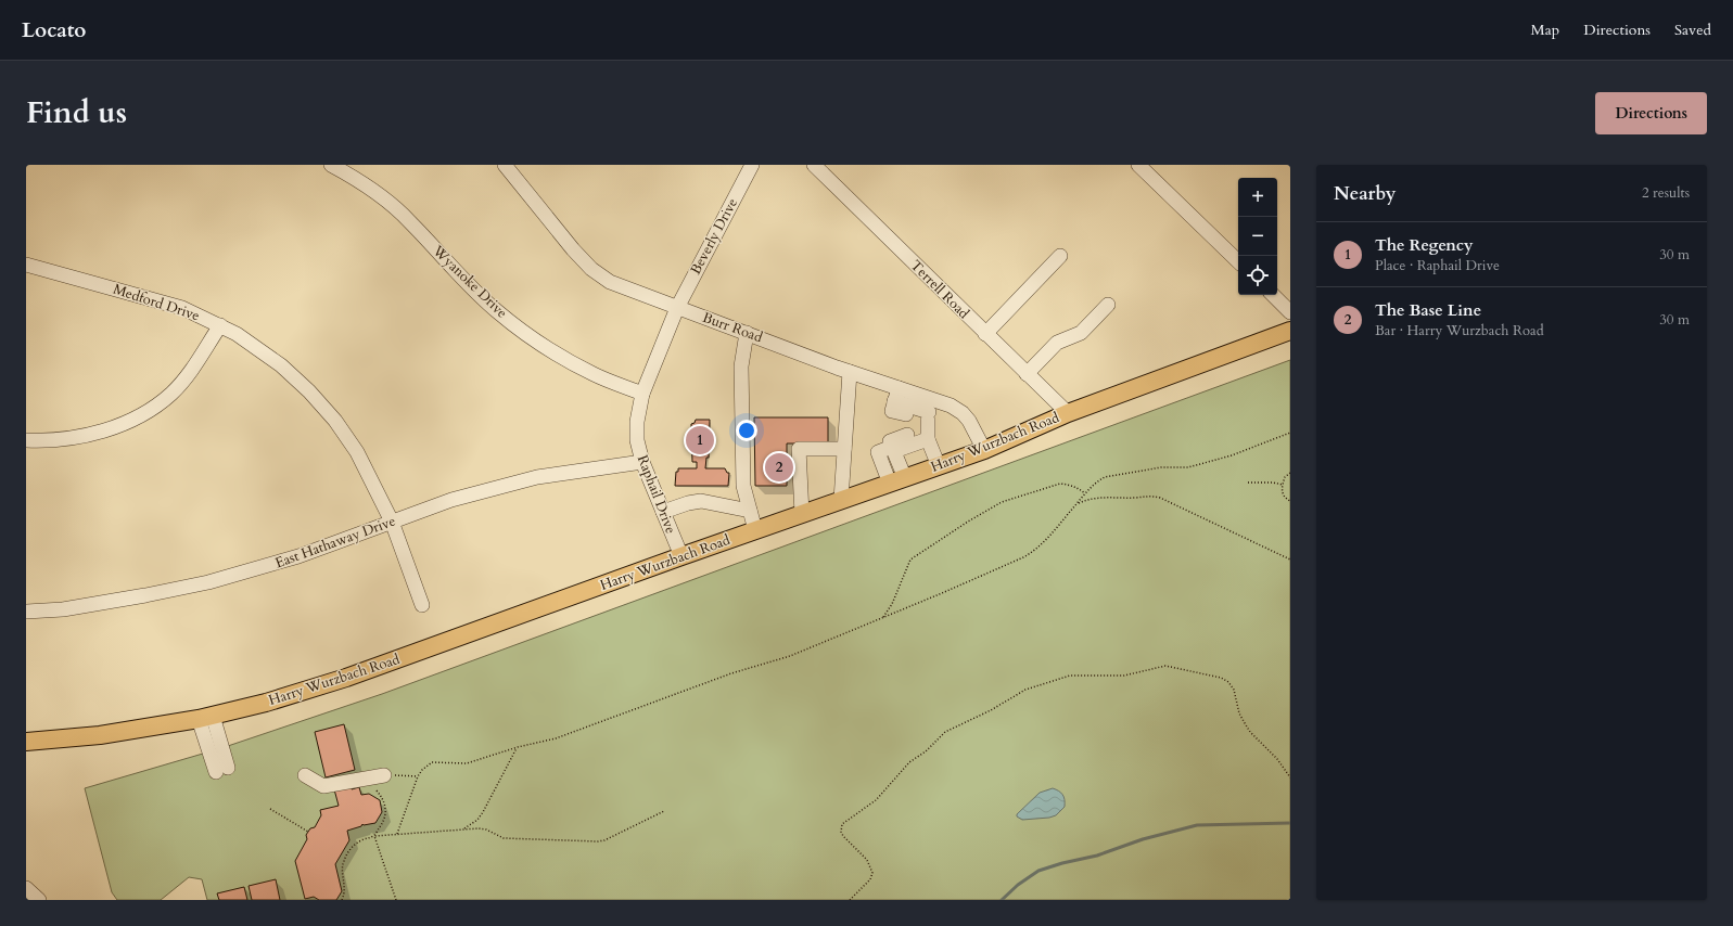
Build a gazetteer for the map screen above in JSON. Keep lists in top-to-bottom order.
{
  "streets": {
    "main road": ["Harry Wurzbach Road"],
    "street": [
      "Beverly Drive",
      "Wyanoke Drive",
      "Terrell Road",
      "Medford Drive",
      "Burr Road",
      "Raphail Drive",
      "East Hathaway Drive"
    ]
  },
  "crossings": [
    ["Beverly Drive", "Burr Road"],
    ["Beverly Drive", "Raphail Drive"],
    ["Wyanoke Drive", "Raphail Drive"],
    ["Terrell Road", "Harry Wurzbach Road"],
    ["Medford Drive", "East Hathaway Drive"],
    ["Burr Road", "Harry Wurzbach Road"],
    ["Burr Road", "Raphail Drive"],
    ["Harry Wurzbach Road", "Raphail Drive"],
    ["Raphail Drive", "East Hathaway Drive"]
  ],
  "page": {
    "header": "Locato",
    "nav": ["Map", "Directions", "Saved"],
    "title": "Find us",
    "buttons": "Directions",
    "heading": ["Nearby", "2 results"],
    "map_buttons": ["+", "−"],
    "list": [
      {
        "mark": "1",
        "name": "The Regency",
        "note": "Place · Raphail Drive",
        "value": "30 m"
      },
      {
        "mark": "2",
        "name": "The Base Line",
        "note": "Bar · Harry Wurzbach Road",
        "value": "30 m"
      }
    ],
    "pins": ["1", "2"]
  }
}
